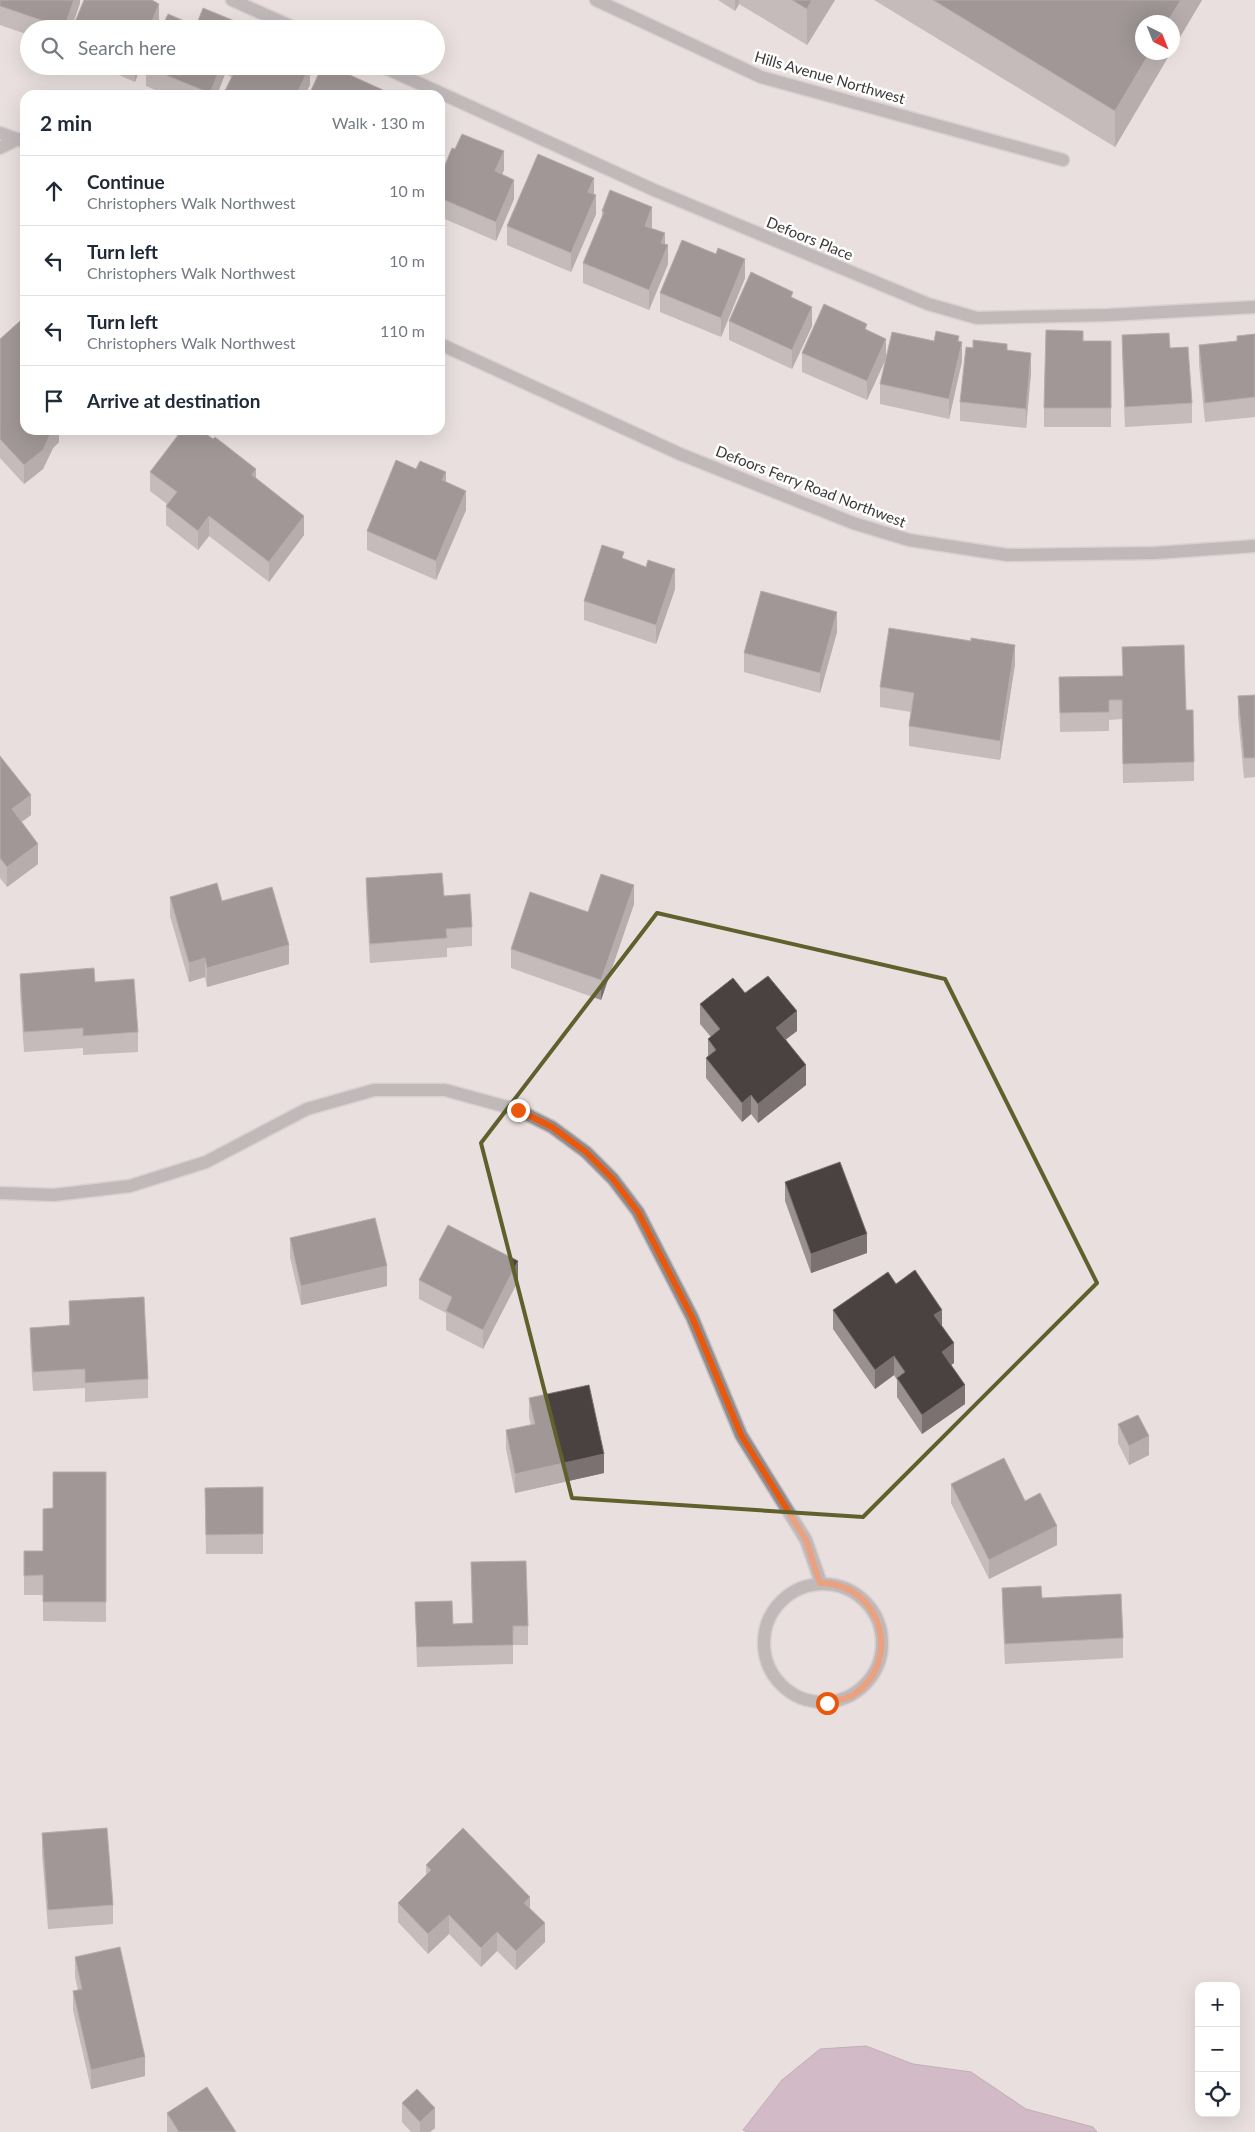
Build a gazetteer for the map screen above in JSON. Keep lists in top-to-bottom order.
{
  "streets": {
    "street": ["Hills Avenue Northwest", "Defoors Place", "Defoors Ferry Road Northwest"]
  },
  "north": "bottom right",
  "page": {
    "search": "Search here",
    "heading": ["2 min", "Walk · 130 m"],
    "list": [
      ["Continue", "Christophers Walk Northwest", "10 m"],
      ["Turn left", "Christophers Walk Northwest", "10 m"],
      ["Turn left", "Christophers Walk Northwest", "110 m"],
      "Arrive at destination"
    ],
    "map_buttons": ["+", "−"]
  }
}
